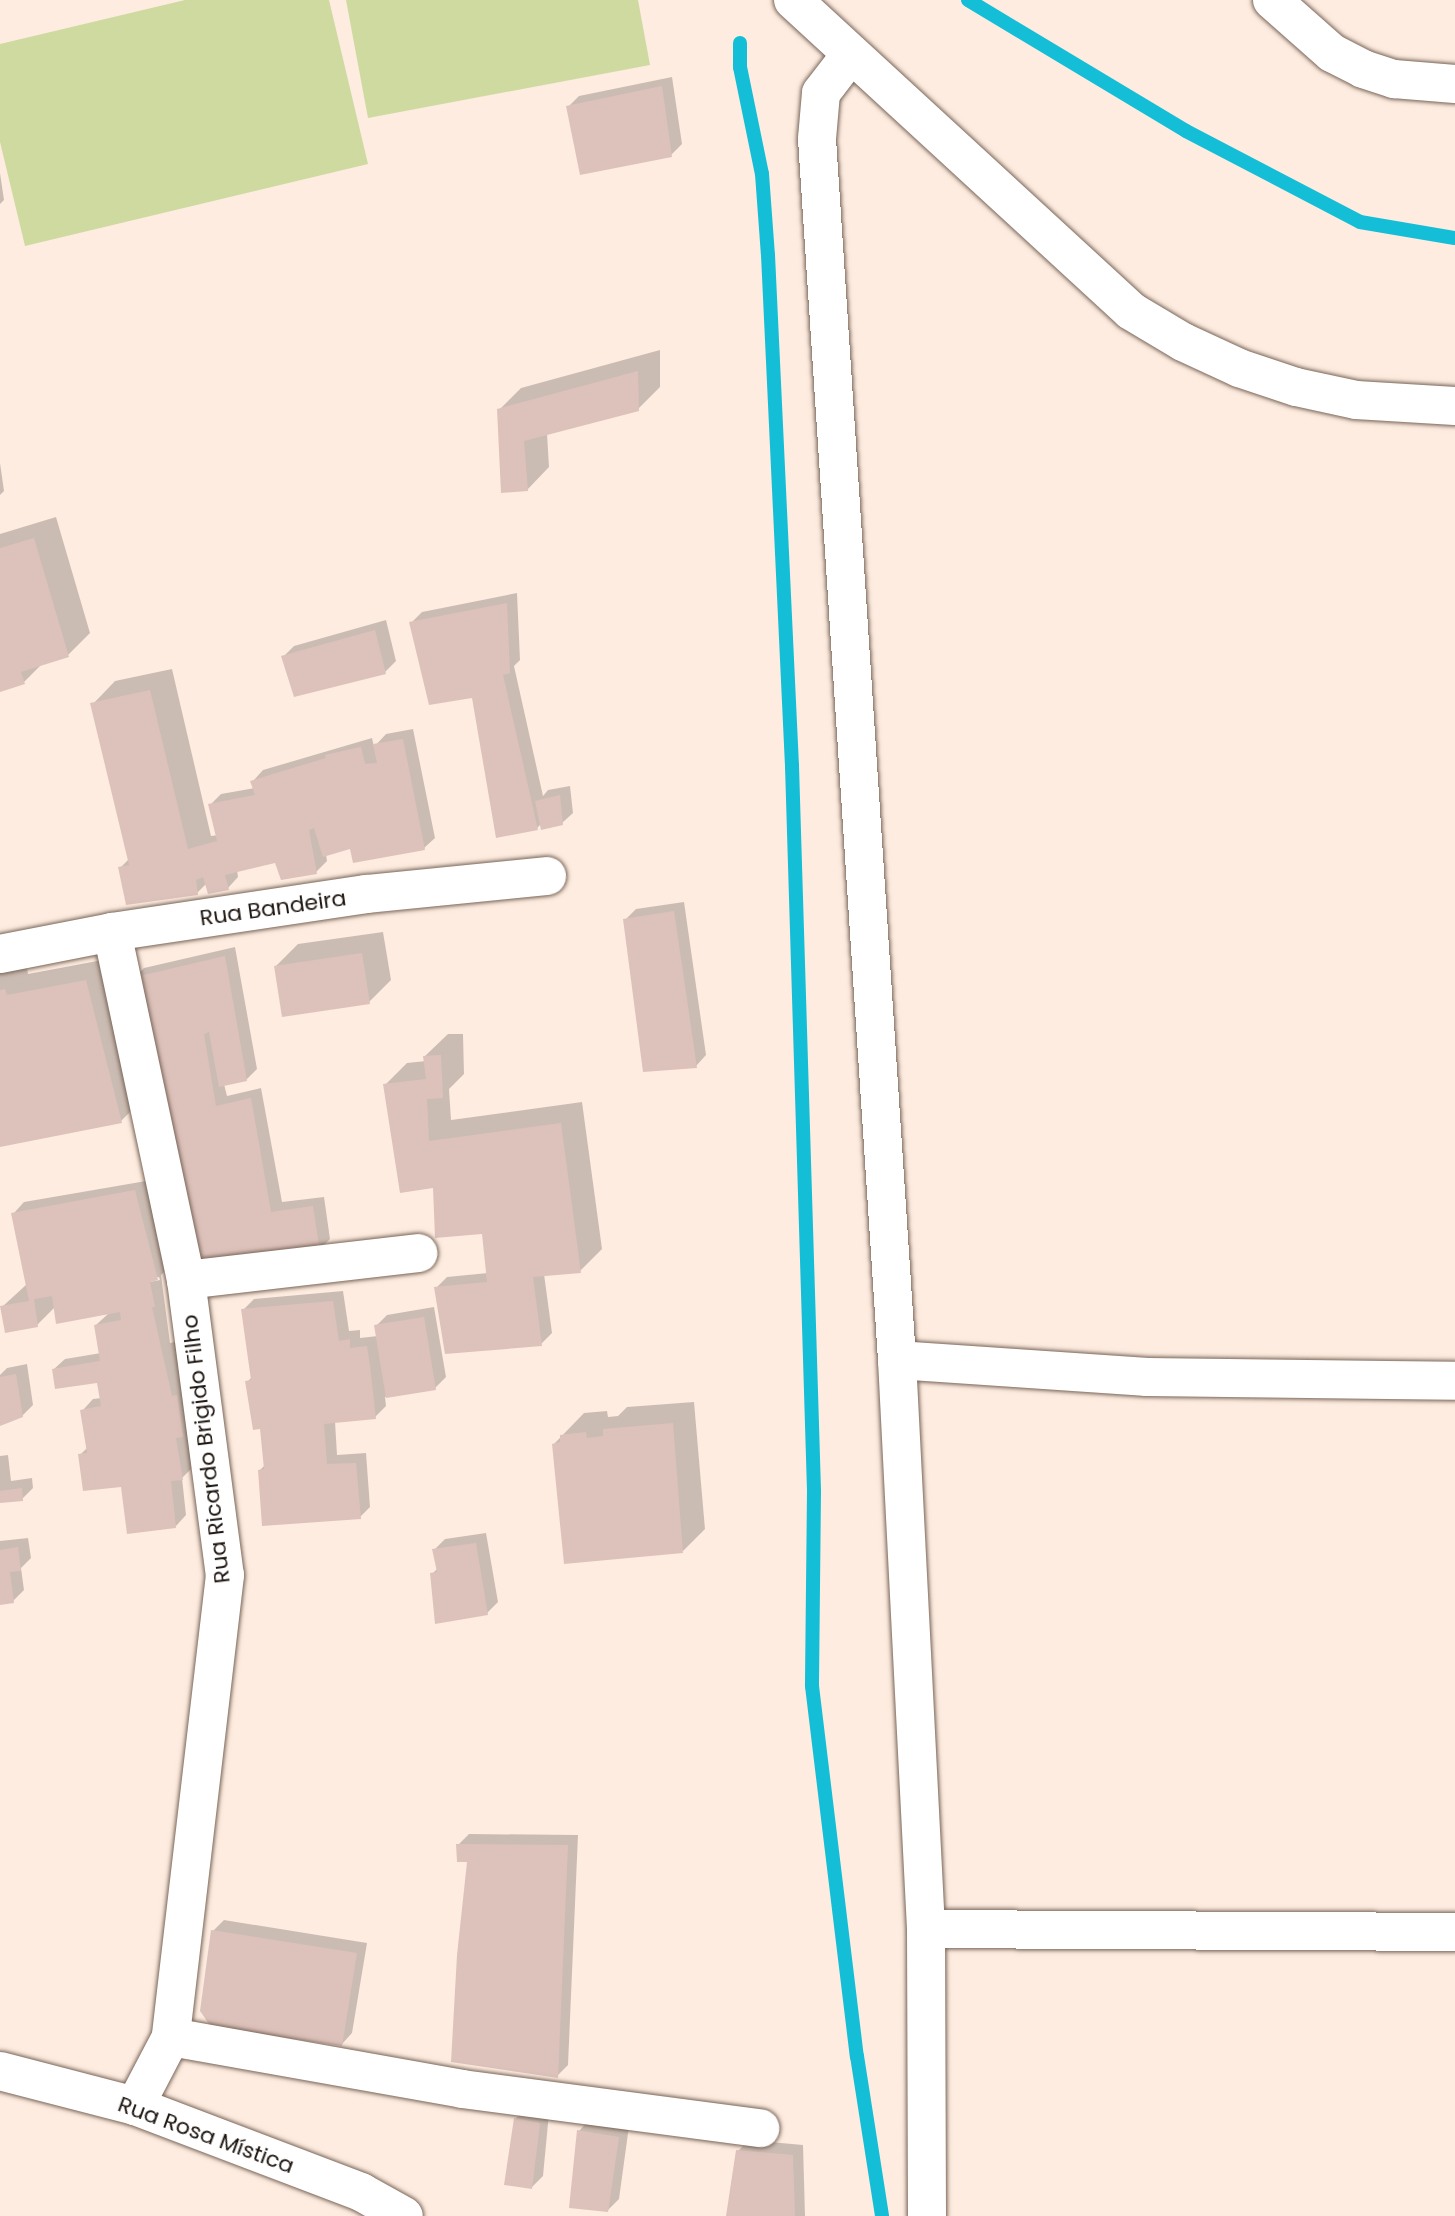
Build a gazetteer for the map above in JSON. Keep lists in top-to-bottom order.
{
  "streets": {
    "street": ["Rua Bandeira", "Rua Ricardo Brigido Filho", "Rua Rosa Mística"]
  },
  "crossings": [
    ["Rua Bandeira", "Rua Ricardo Brigido Filho"],
    ["Rua Ricardo Brigido Filho", "Rua Rosa Mística"]
  ]
}
